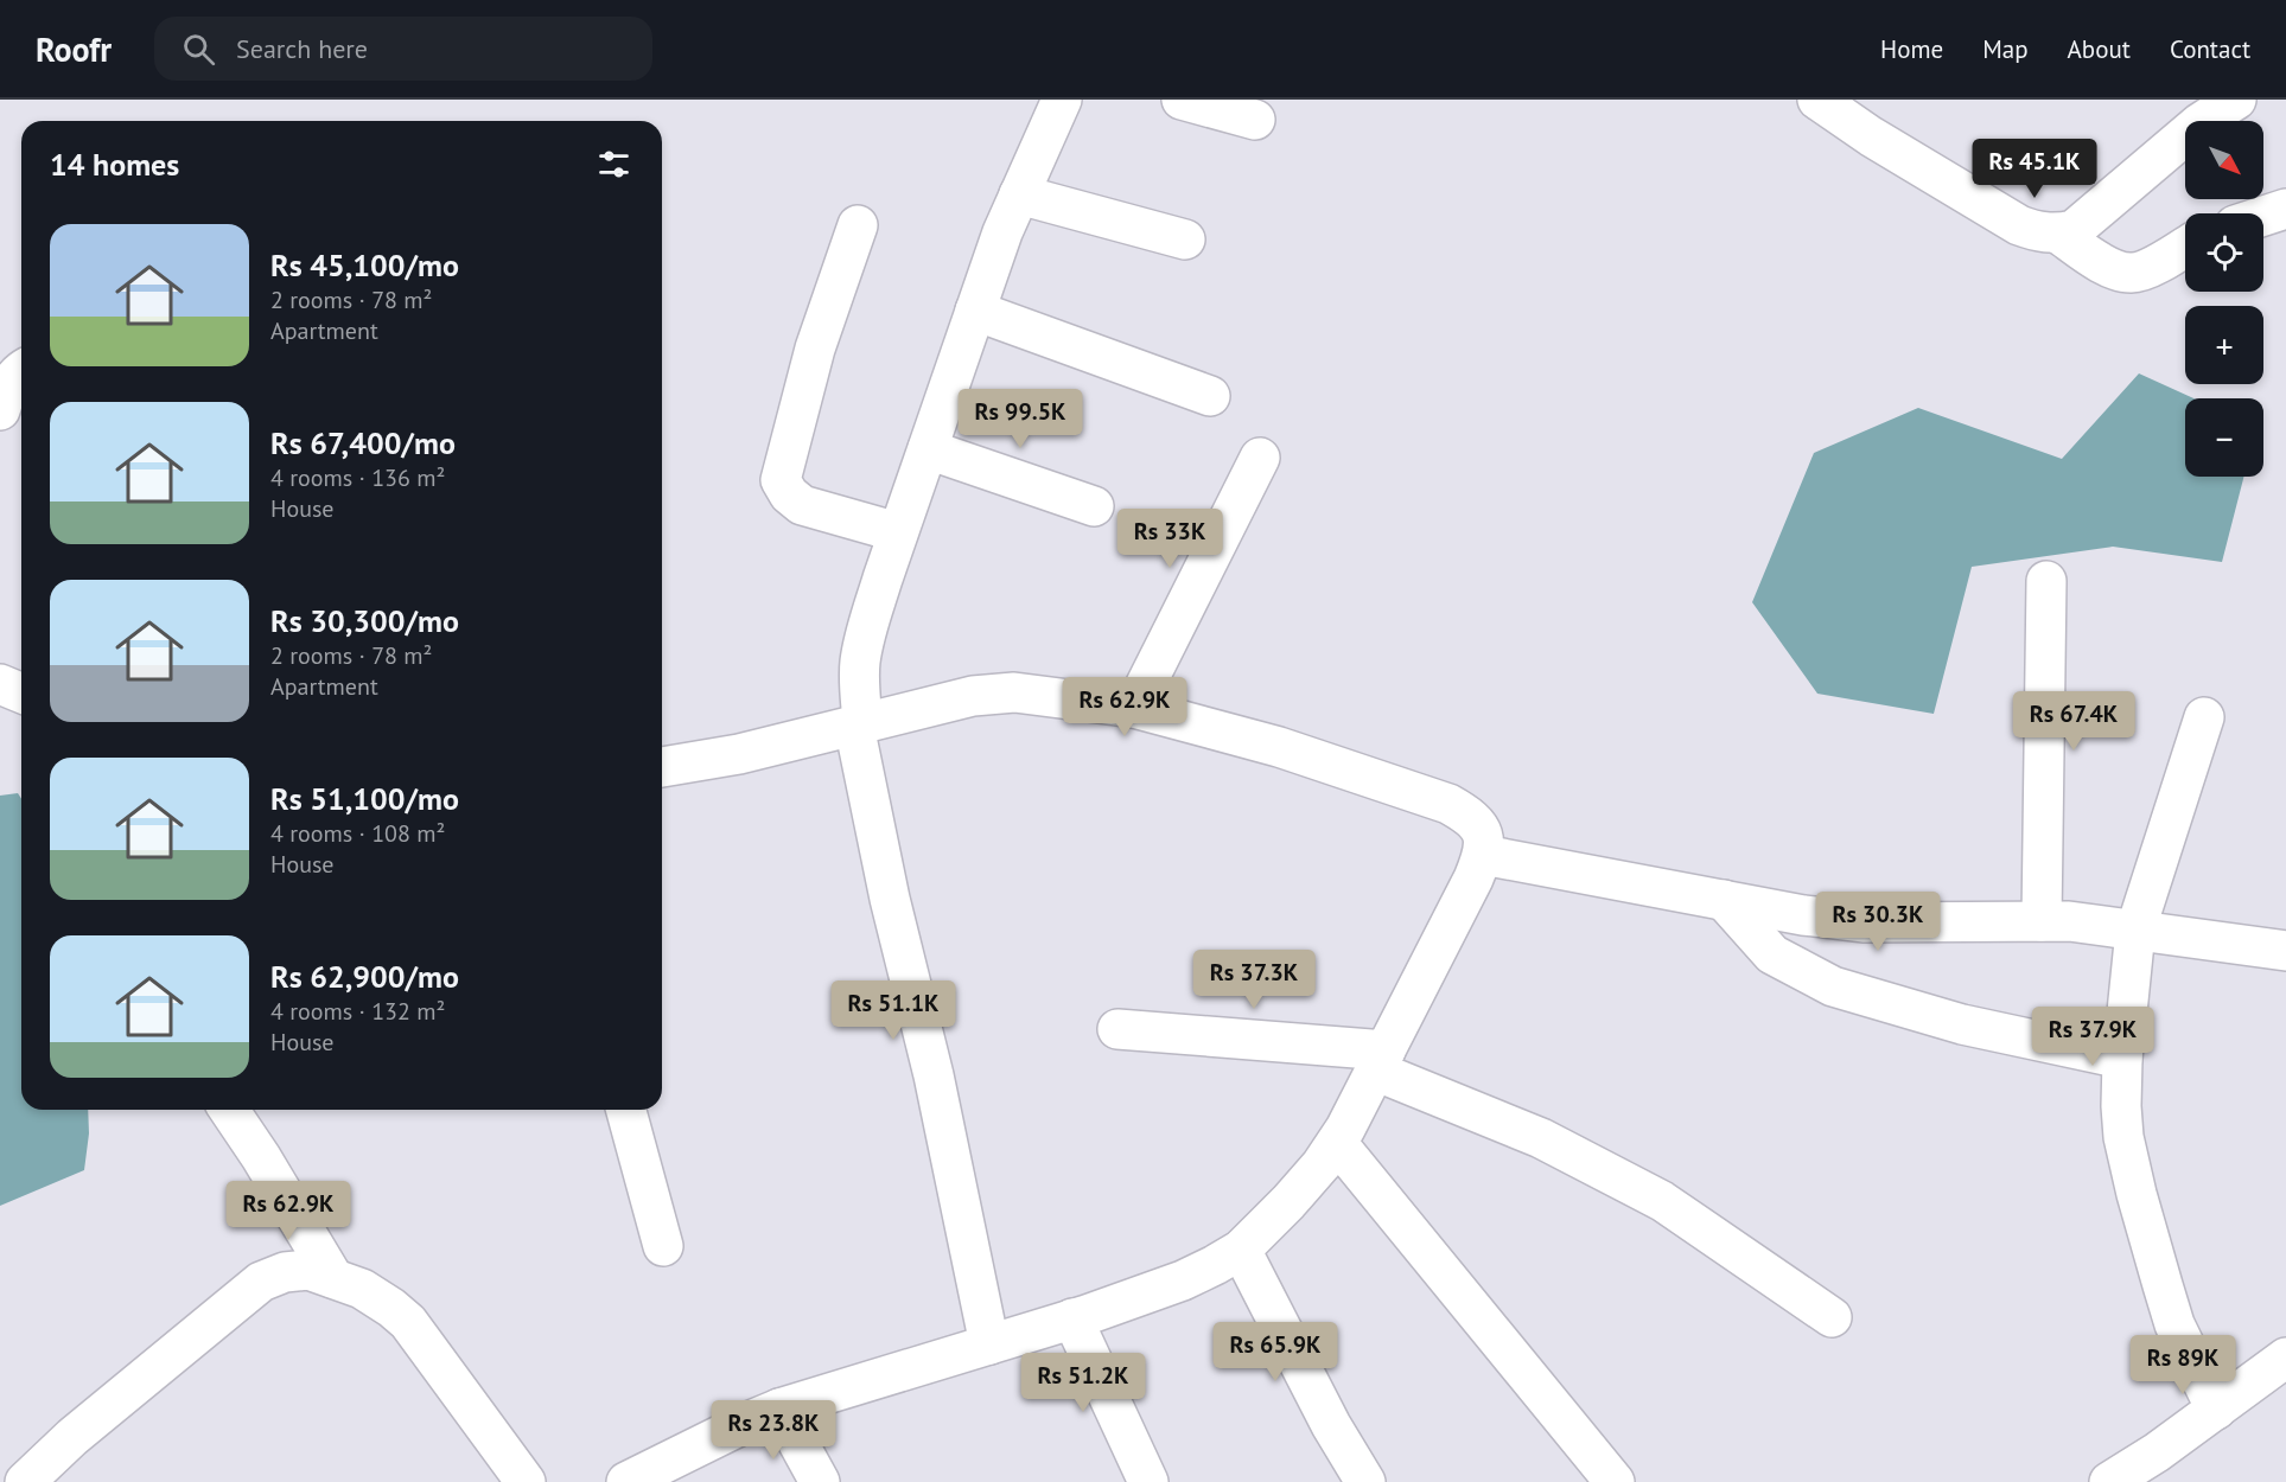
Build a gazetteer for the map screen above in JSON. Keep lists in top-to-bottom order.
{
  "north": "bottom right",
  "page": {
    "header": "Roofr",
    "search": "Search here",
    "nav": [
      "Home",
      "Map",
      "About",
      "Contact"
    ],
    "map_buttons": ["+", "−"],
    "heading": "14 homes",
    "price": [
      "Rs 45.1K",
      "Rs 99.5K",
      "Rs 33K",
      "Rs 62.9K",
      "Rs 67.4K",
      "Rs 30.3K",
      "Rs 37.3K",
      "Rs 51.1K",
      "Rs 37.9K",
      "Rs 62.9K",
      "Rs 65.9K",
      "Rs 89K",
      "Rs 51.2K",
      "Rs 23.8K"
    ],
    "list": [
      {
        "name": "Rs 45,100/mo",
        "note": "2 rooms · 78 m² · Apartment"
      },
      {
        "name": "Rs 67,400/mo",
        "note": "4 rooms · 136 m² · House"
      },
      {
        "name": "Rs 30,300/mo",
        "note": "2 rooms · 78 m² · Apartment"
      },
      {
        "name": "Rs 51,100/mo",
        "note": "4 rooms · 108 m² · House"
      },
      {
        "name": "Rs 62,900/mo",
        "note": "4 rooms · 132 m² · House"
      }
    ]
  }
}
